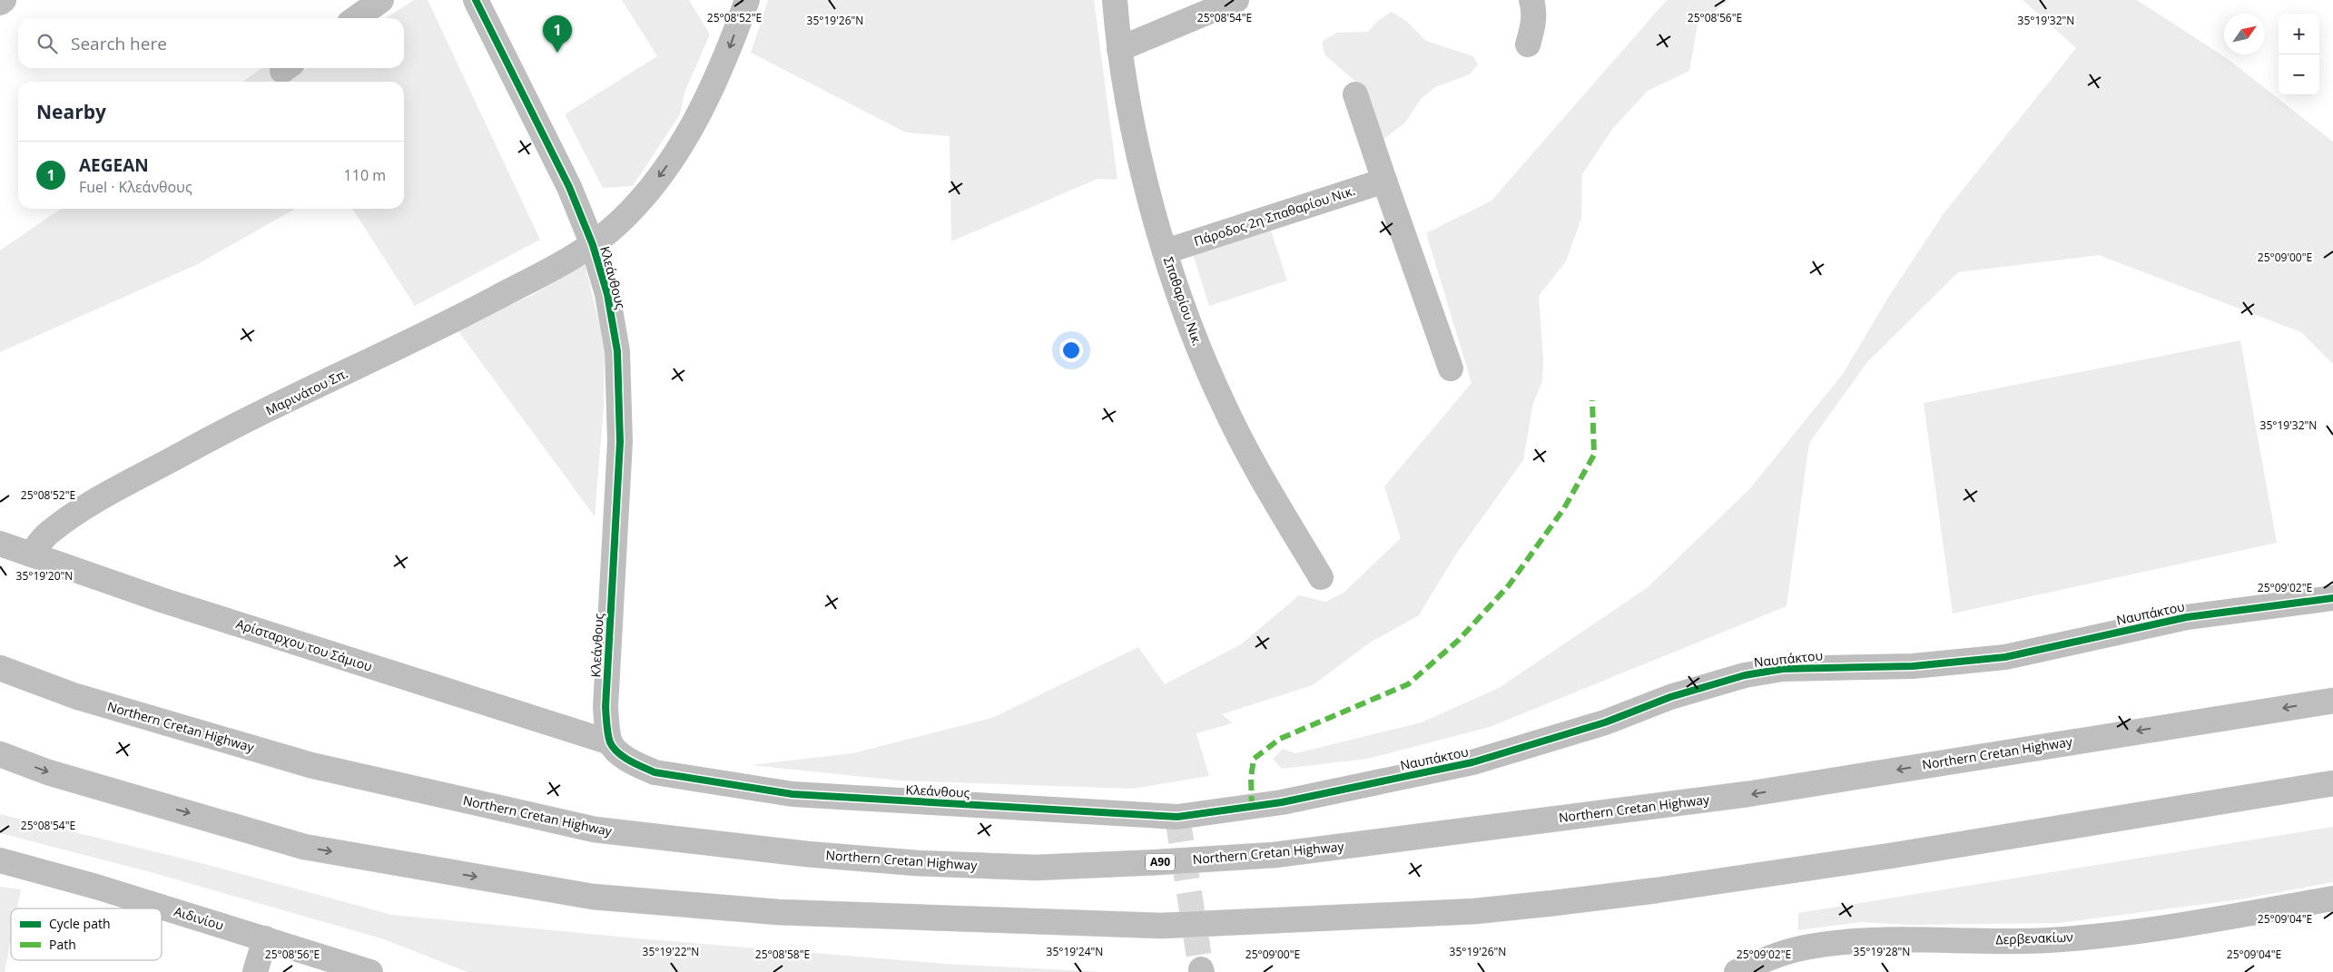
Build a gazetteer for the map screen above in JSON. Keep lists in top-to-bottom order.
{
  "streets": {
    "main road": [
      "Πάροδος 2η Σπαθαρίου Νικ.",
      "Κλεάνθους",
      "Σπαθαρίου Νικ.",
      "Μαρινάτου Σπ.",
      "Ναυπάκτου",
      "Αρίσταρχου του Σάμιου",
      "Northern Cretan Highway",
      "Α90",
      "Αιδινίου",
      "Δερβενακίων"
    ]
  },
  "crossings": [
    ["Πάροδος 2η Σπαθαρίου Νικ.", "Σπαθαρίου Νικ."],
    ["Κλεάνθους", "Μαρινάτου Σπ."],
    ["Κλεάνθους", "Ναυπάκτου"],
    ["Κλεάνθους", "Αρίσταρχου του Σάμιου"],
    ["Μαρινάτου Σπ.", "Αρίσταρχου του Σάμιου"]
  ],
  "legend": ["Cycle path", "Path"],
  "north": "top right",
  "page": {
    "map_buttons": ["+", "−"],
    "pins": "1",
    "search": "Search here",
    "heading": "Nearby",
    "list": [
      {
        "mark": "1",
        "name": "AEGEAN",
        "note": "Fuel · Κλεάνθους",
        "value": "110 m"
      }
    ]
  },
  "coordinates": [
    "25°08'54\"E",
    "25°08'56\"E",
    "25°08'52\"E",
    "35°19'26\"N",
    "35°19'32\"N",
    "25°09'00\"E",
    "35°19'20\"N",
    "25°09'02\"E",
    "25°09'04\"E",
    "35°19'22\"N",
    "35°19'24\"N",
    "35°19'28\"N",
    "25°08'58\"E"
  ]
}
